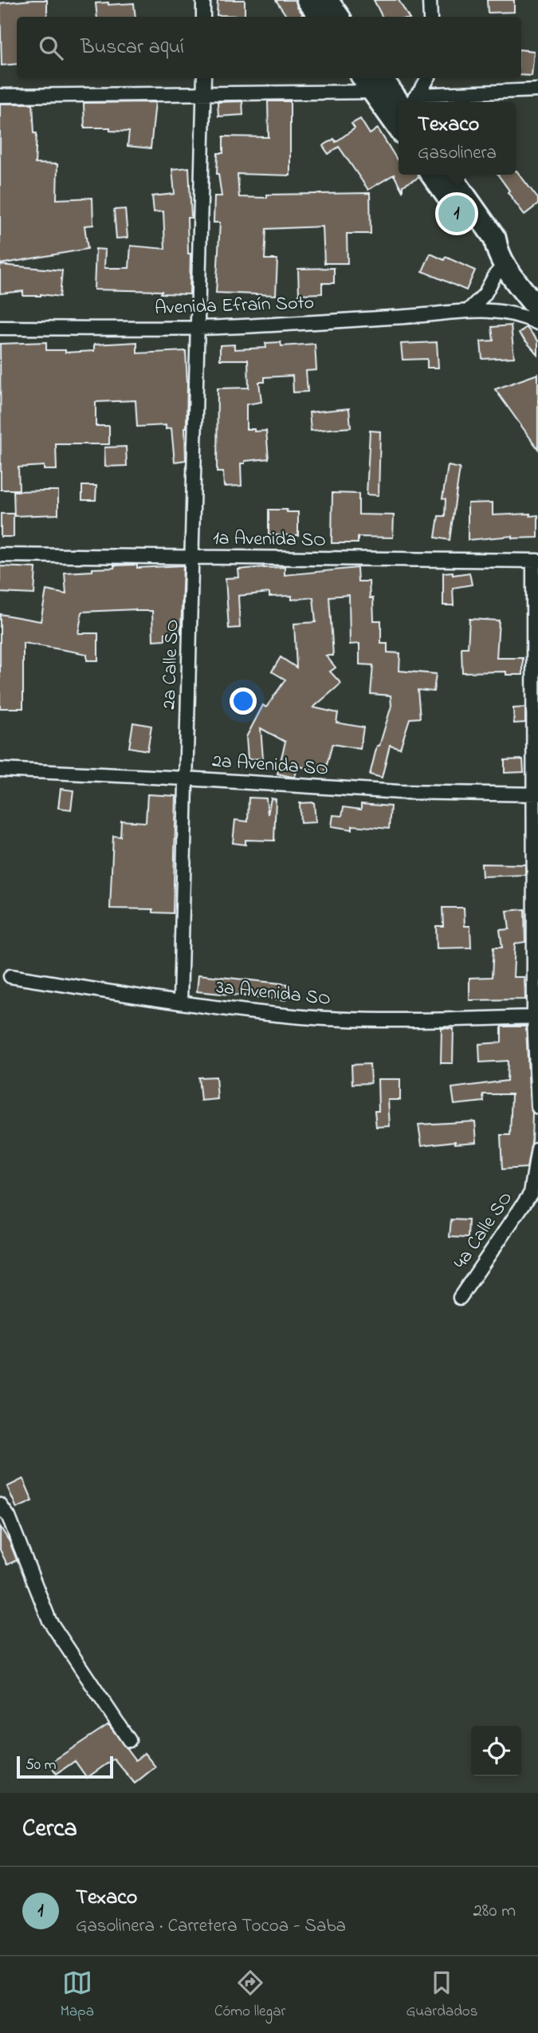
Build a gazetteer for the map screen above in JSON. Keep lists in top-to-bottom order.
{
  "streets": {
    "street": [
      "Avenida Efraín Soto",
      "1a Avenida SO",
      "2a Calle SO",
      "2a Avenida SO",
      "3a Avenida SO",
      "4a Calle SO"
    ]
  },
  "crossings": [
    ["Avenida Efraín Soto", "2a Calle SO"],
    ["1a Avenida SO", "2a Calle SO"],
    ["2a Calle SO", "2a Avenida SO"],
    ["2a Calle SO", "3a Avenida SO"]
  ],
  "scale_bar": "50 m",
  "page": {
    "search": "Buscar aquí",
    "popup": ["Texaco", "Gasolinera"],
    "pins": "1",
    "scale": "50 m",
    "heading": "Cerca",
    "list": [
      {
        "mark": "1",
        "name": "Texaco",
        "note": "Gasolinera · Carretera Tocoa - Saba",
        "value": "280 m"
      }
    ],
    "nav": ["Mapa", "Cómo llegar", "Guardados"]
  }
}
